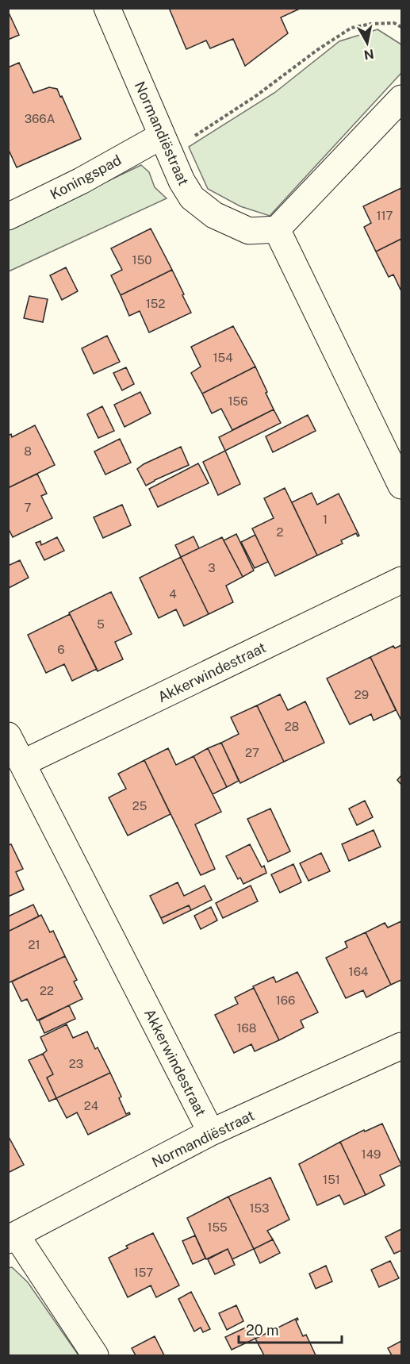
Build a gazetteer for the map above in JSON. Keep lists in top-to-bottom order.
{
  "streets": {
    "street": ["Normandiëstraat", "Koningspad", "Akkerwindestraat"]
  },
  "crossings": [
    ["Normandiëstraat", "Koningspad"],
    ["Normandiëstraat", "Akkerwindestraat"]
  ],
  "house_numbers": [
    "366A",
    "117",
    "150",
    "152",
    "154",
    "156",
    "8",
    "7",
    "1",
    "2",
    "3",
    "4",
    "5",
    "6",
    "29",
    "28",
    "27",
    "25",
    "21",
    "164",
    "22",
    "166",
    "168",
    "23",
    "24",
    "149",
    "151",
    "153",
    "155",
    "157"
  ],
  "scale_bar": "20 m",
  "north": "bottom"
}
